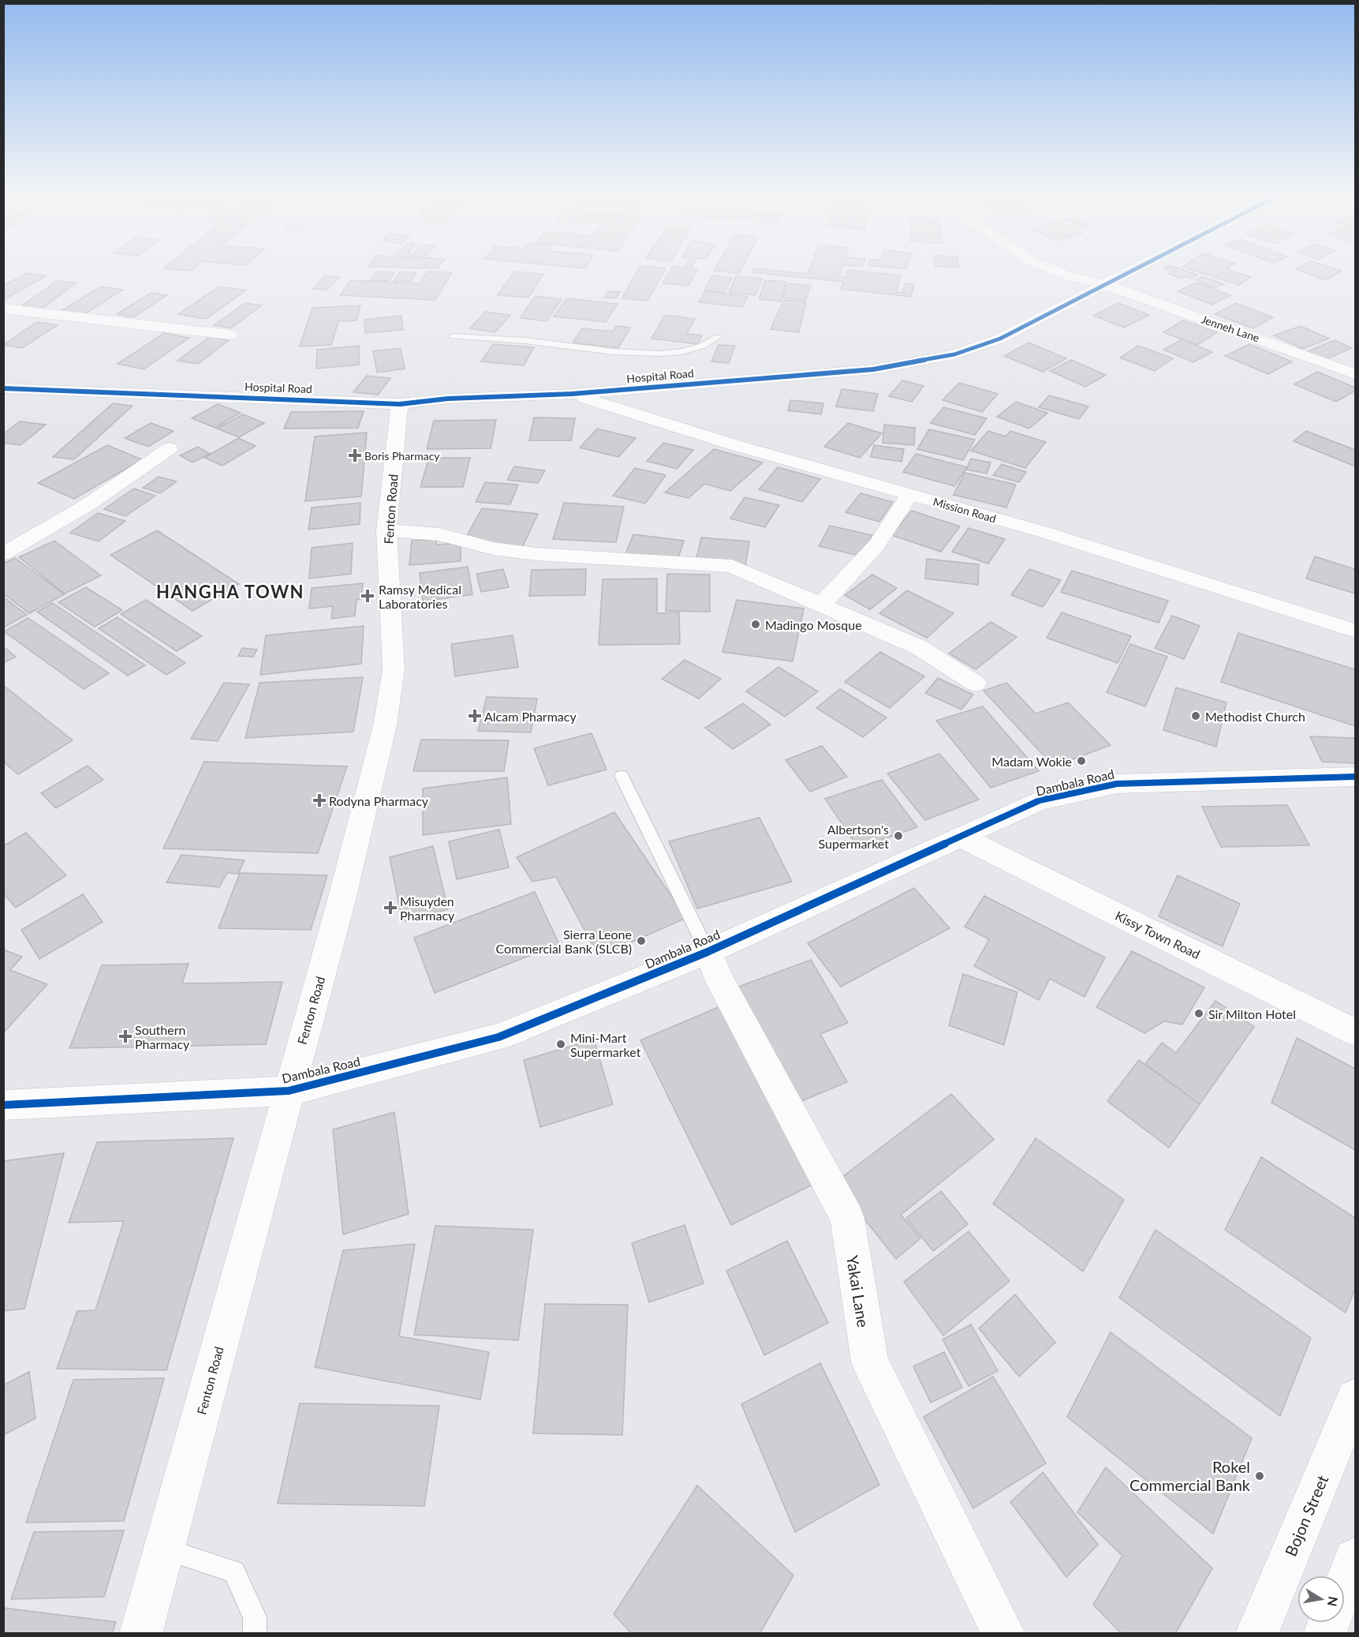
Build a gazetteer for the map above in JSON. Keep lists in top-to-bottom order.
{
  "streets": {
    "street": [
      "Jenneh Lane",
      "Hospital Road",
      "Fenton Road",
      "Mission Road",
      "Dambala Road",
      "Kissy Town Road",
      "Yakai Lane",
      "Bojon Street"
    ]
  },
  "crossings": [
    ["Jenneh Lane", "Hospital Road"],
    ["Hospital Road", "Fenton Road"],
    ["Hospital Road", "Mission Road"],
    ["Fenton Road", "Dambala Road"],
    ["Dambala Road", "Kissy Town Road"],
    ["Dambala Road", "Yakai Lane"]
  ],
  "districts": ["HANGHA TOWN"],
  "places": {
    "health": [
      "Boris Pharmacy",
      "Ramsy Medical Laboratories",
      "Alcam Pharmacy",
      "Rodyna Pharmacy",
      "Misuyden Pharmacy",
      "Southern Pharmacy"
    ],
    "other": [
      "Madingo Mosque",
      "Methodist Church",
      "Madam Wokie",
      "Albertson's Supermarket",
      "Sierra Leone Commercial Bank (SLCB)",
      "Sir Milton Hotel",
      "Mini-Mart Supermarket",
      "Rokel Commercial Bank"
    ]
  },
  "north": "right"
}
